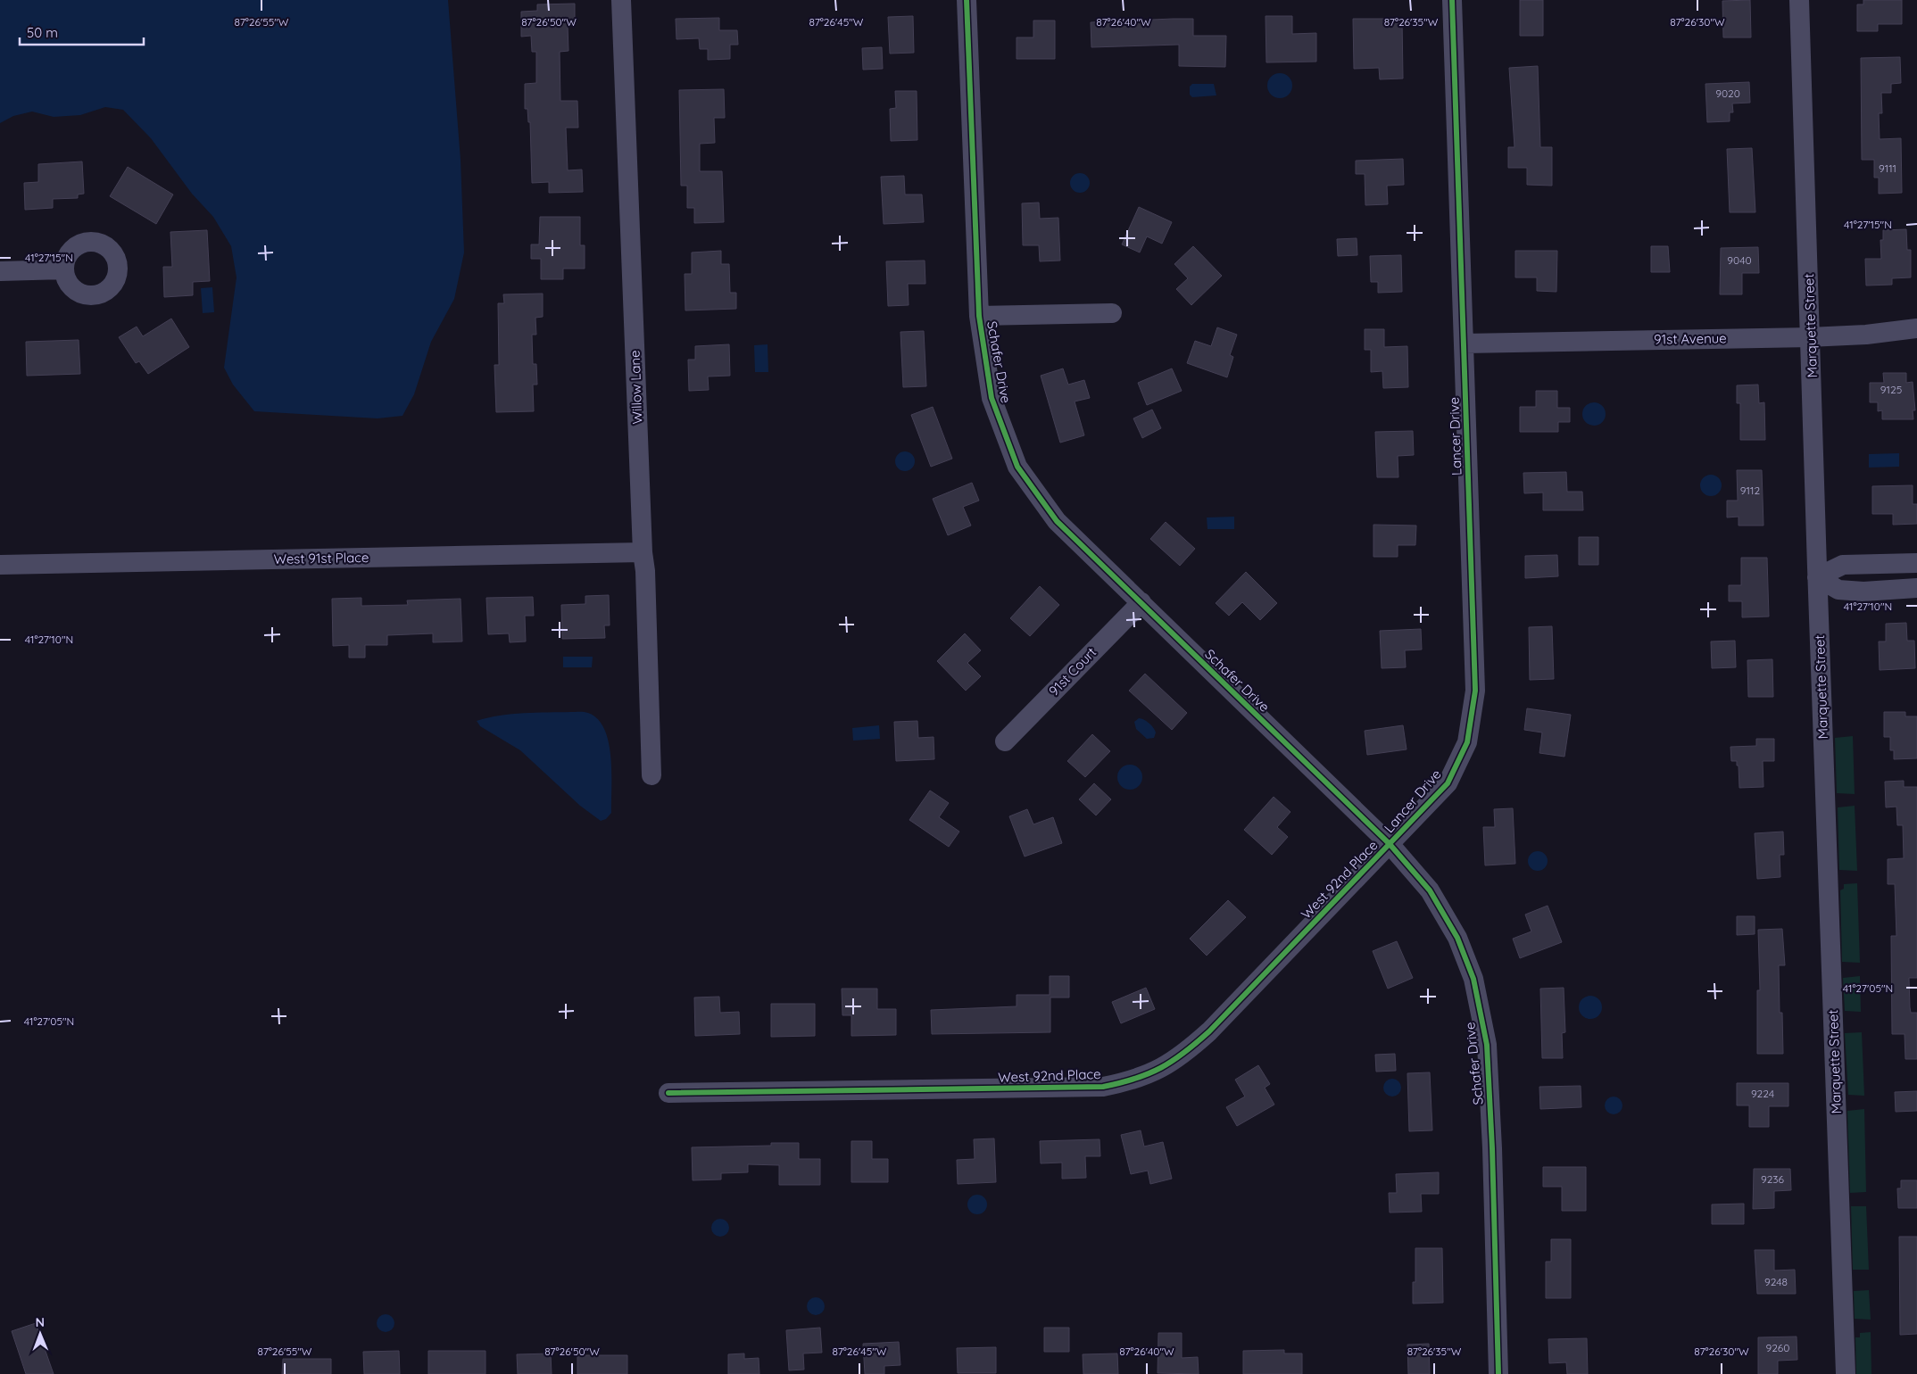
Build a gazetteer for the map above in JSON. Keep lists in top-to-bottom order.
{
  "streets": {
    "street": [
      "Marquette Street",
      "91st Avenue",
      "Schafer Drive",
      "Willow Lane",
      "Lancer Drive",
      "West 91st Place",
      "91st Court",
      "West 92nd Place"
    ]
  },
  "crossings": [
    ["Marquette Street", "91st Avenue"],
    ["91st Avenue", "Lancer Drive"],
    ["Schafer Drive", "Lancer Drive"],
    ["Schafer Drive", "91st Court"],
    ["Schafer Drive", "West 92nd Place"],
    ["Willow Lane", "West 91st Place"],
    ["Lancer Drive", "West 92nd Place"]
  ],
  "house_numbers": [
    "9020",
    "9111",
    "9040",
    "9125",
    "9112",
    "9224",
    "9236",
    "9248",
    "9260"
  ],
  "scale_bar": "50 m",
  "north": "top",
  "coordinates": [
    "87°26'55\"W",
    "87°26'50\"W",
    "87°26'45\"W",
    "87°26'40\"W",
    "87°26'35\"W",
    "87°26'30\"W",
    "41°27'15\"N",
    "41°27'10\"N",
    "41°27'05\"N"
  ]
}
